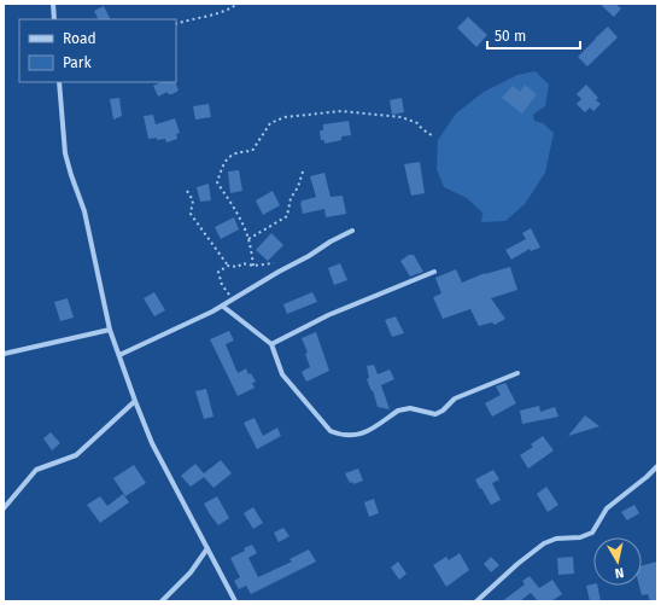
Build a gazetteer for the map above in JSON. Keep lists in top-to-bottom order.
{
  "legend": ["Road", "Park"],
  "scale_bar": "50 m",
  "north": "bottom"
}
